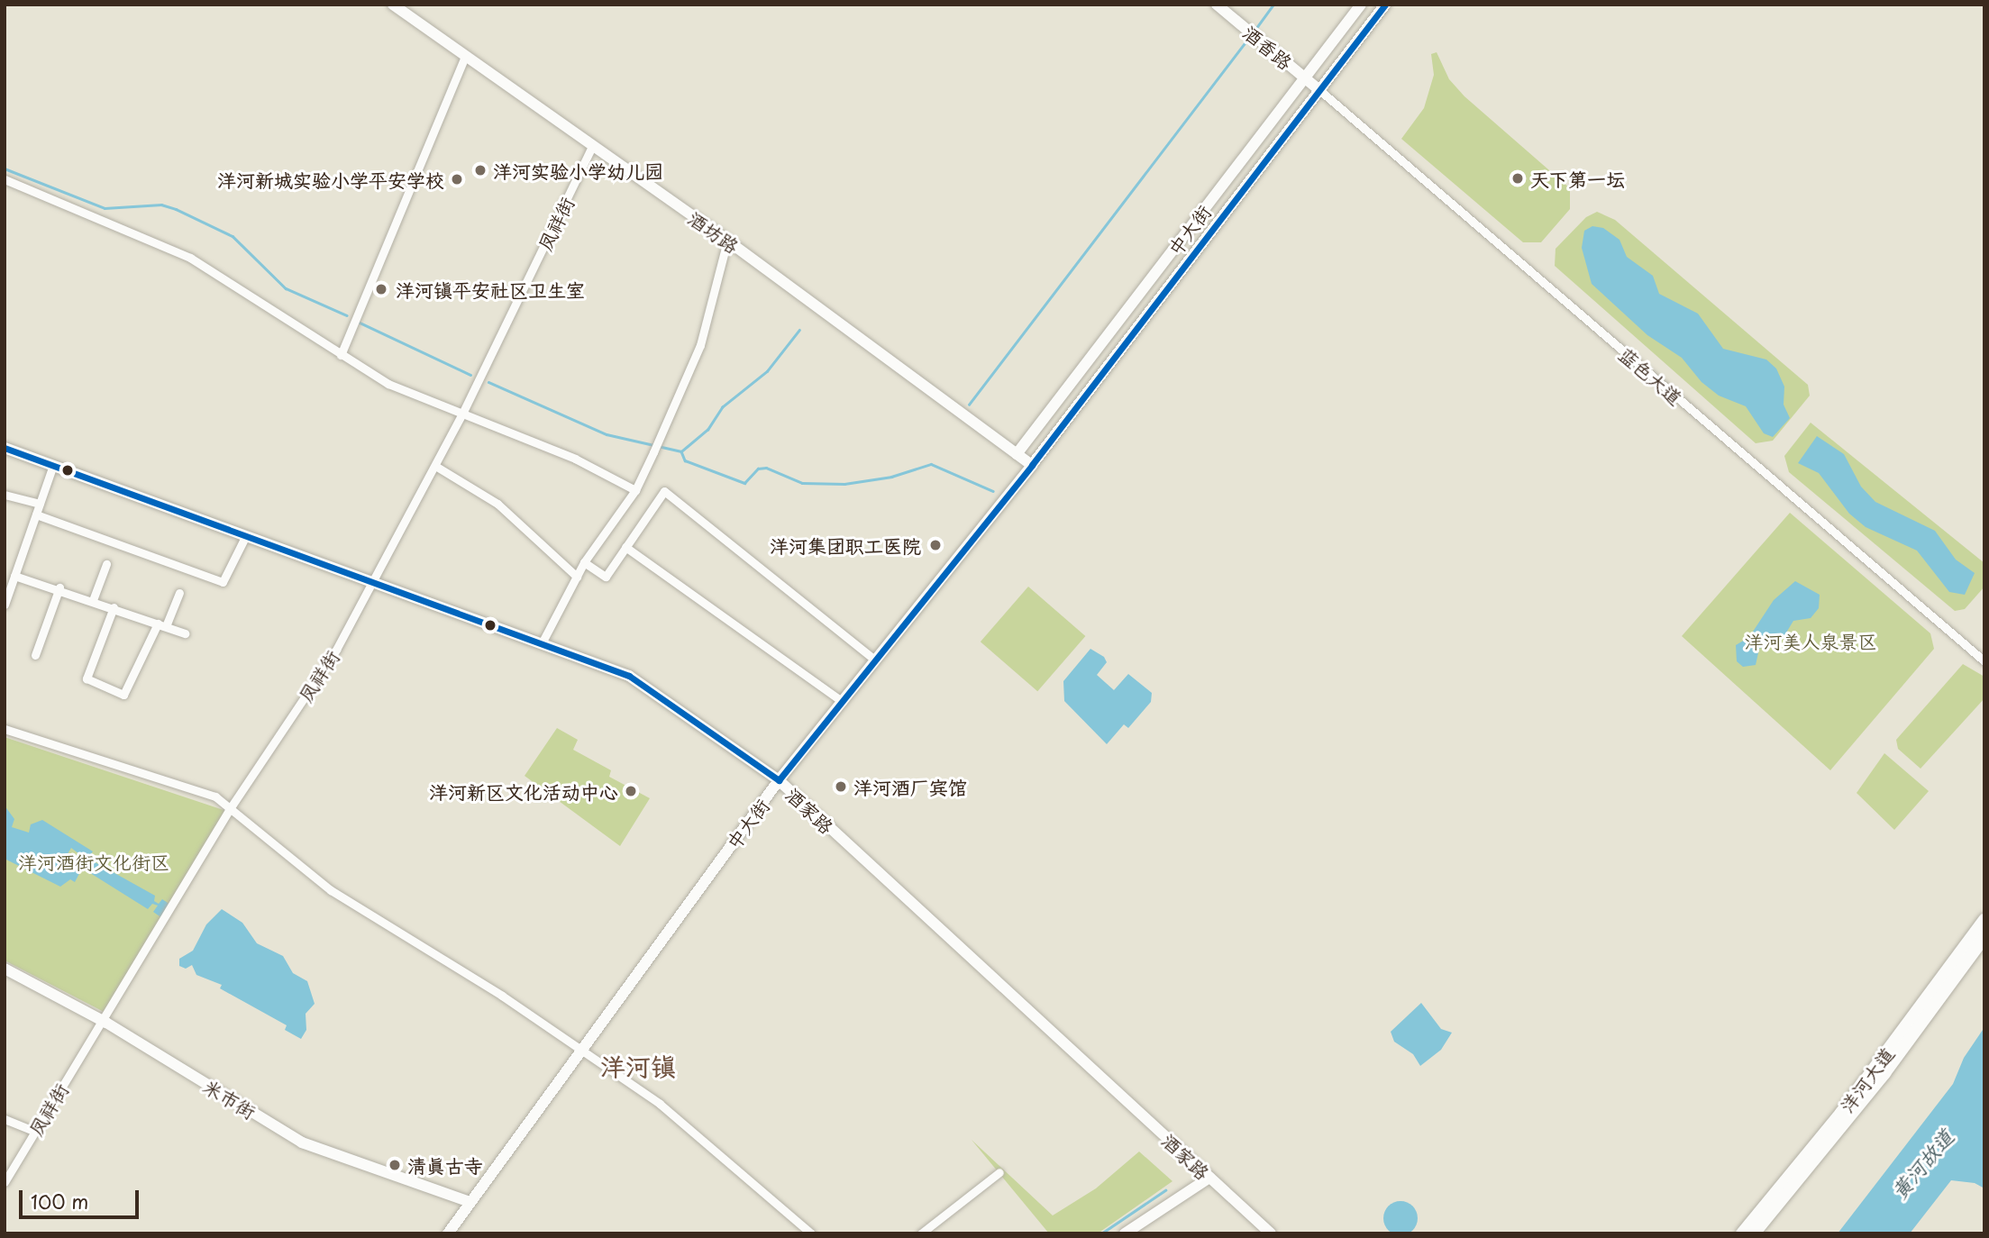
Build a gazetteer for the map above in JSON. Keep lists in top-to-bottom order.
{
  "streets": {
    "main road": ["洋河大道"],
    "street": [
      "酒香路",
      "凤祥街",
      "中大街",
      "酒坊路",
      "蓝色大道",
      "酒家路",
      "米市街"
    ]
  },
  "crossings": [
    ["酒香路", "中大街"],
    ["酒香路", "蓝色大道"],
    ["凤祥街", "酒坊路"],
    ["凤祥街", "酒家路"],
    ["凤祥街", "米市街"],
    ["中大街", "酒坊路"],
    ["中大街", "蓝色大道"],
    ["中大街", "酒家路"],
    ["中大街", "米市街"]
  ],
  "districts": ["洋河镇"],
  "water": ["黄河故道"],
  "parks": ["洋河美人泉景区", "洋河酒街文化街区"],
  "places": [
    "洋河实验小学幼儿园",
    "天下第一坛",
    "洋河新城实验小学平安学校",
    "洋河镇平安社区卫生室",
    "洋河集团职工医院",
    "洋河酒厂宾馆",
    "洋河新区文化活动中心",
    "清真古寺"
  ],
  "scale_bar": "100 m"
}
